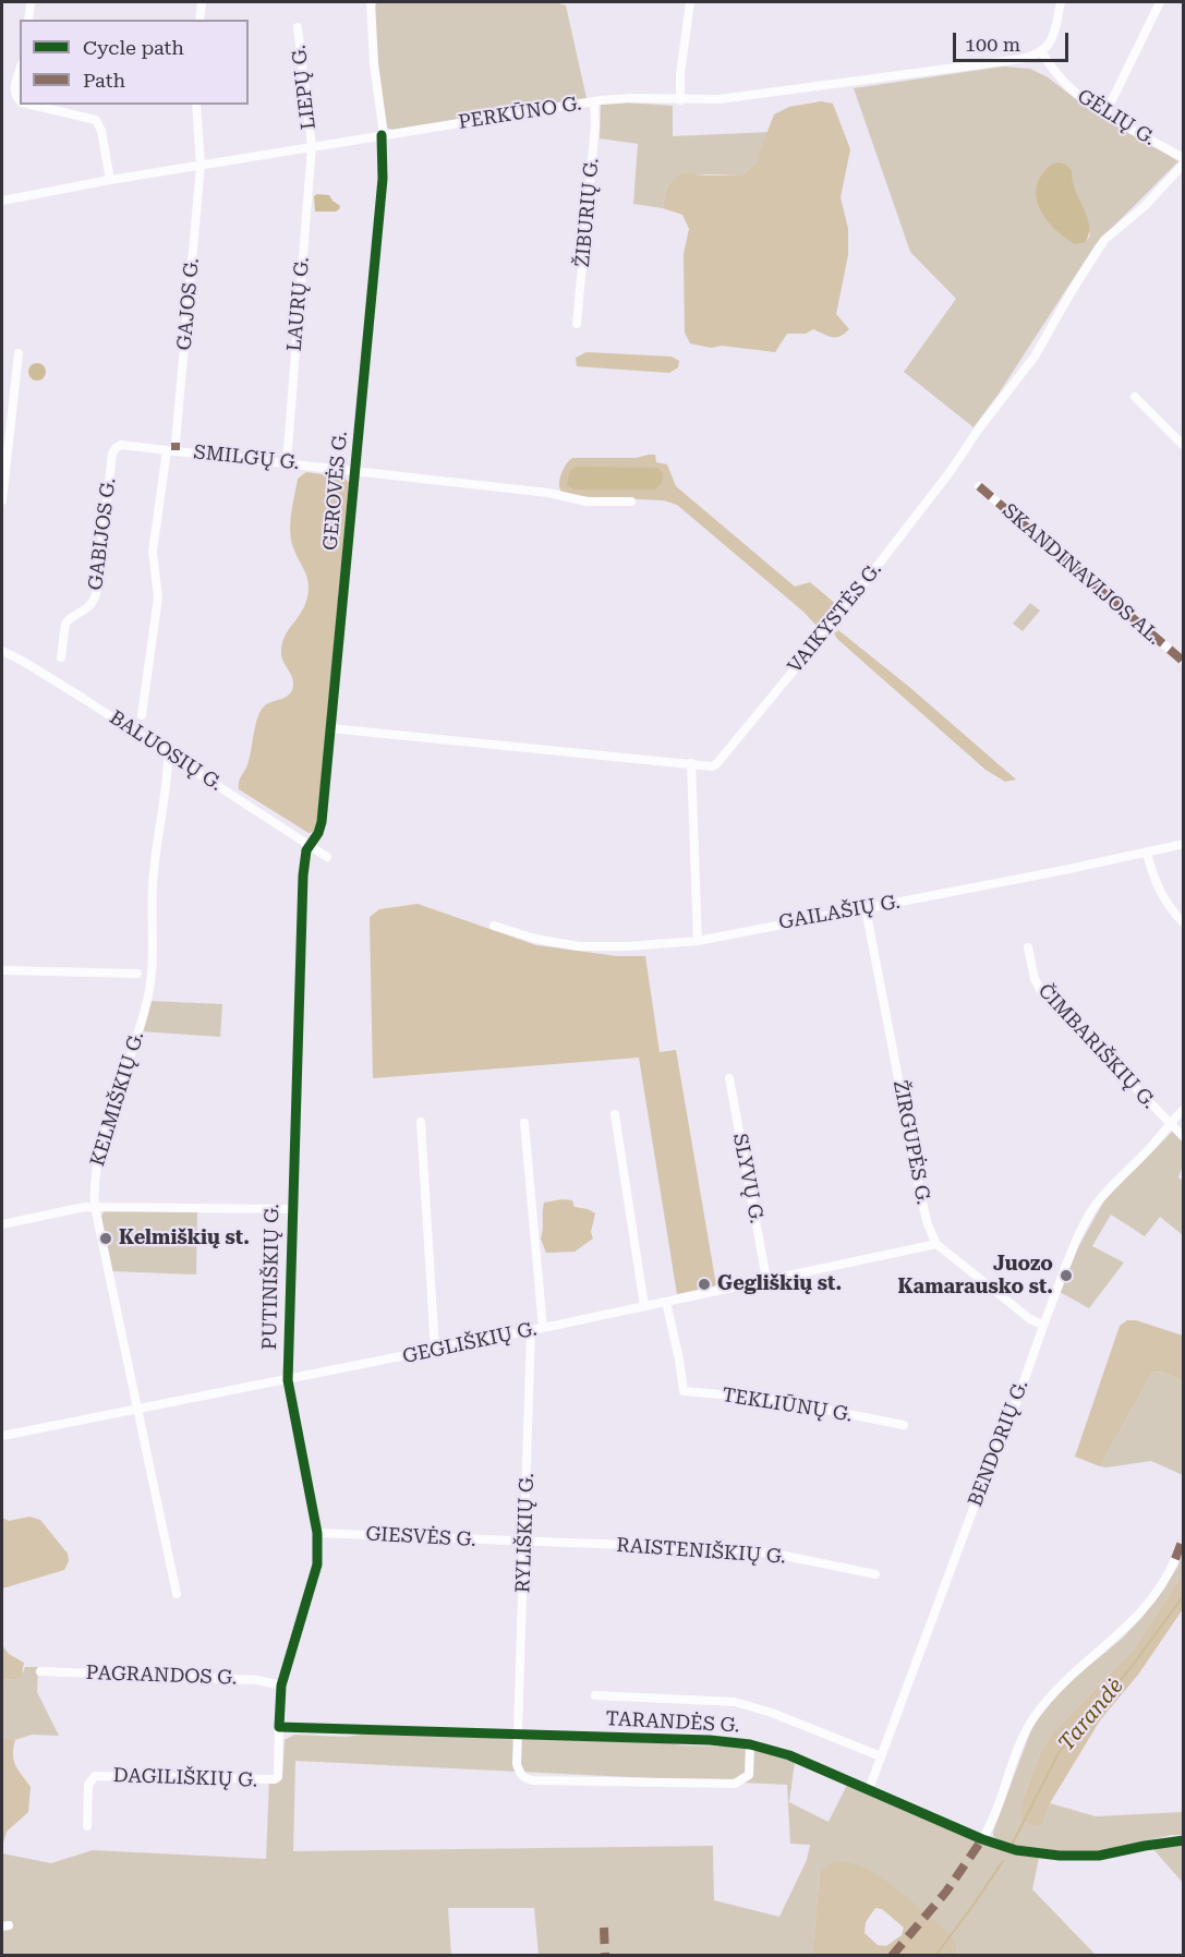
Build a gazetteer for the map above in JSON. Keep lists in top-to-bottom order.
{
  "streets": {
    "street": [
      "LIEPŲ G.",
      "PERKŪNO G.",
      "GĖLIŲ G.",
      "ŽIBURIŲ G.",
      "GAJOS G.",
      "LAURŲ G.",
      "SMILGŲ G.",
      "GEROVĖS G.",
      "GABIJOS G.",
      "SKANDINAVIJOS AL.",
      "VAIKYSTĖS G.",
      "BALUOSIŲ G.",
      "GAILAŠIŲ G.",
      "ČIMBARIŠKIŲ G.",
      "KELMIŠKIŲ G.",
      "ŽIRGUPĖS G.",
      "SLYVŲ G.",
      "PUTINIŠKIŲ G.",
      "GEGLIŠKIŲ G.",
      "TEKLIŪNŲ G.",
      "BENDORIŲ G.",
      "RYLIŠKIŲ G.",
      "GIESVĖS G.",
      "RAISTENIŠKIŲ G.",
      "PAGRANDOS G.",
      "TARANDĖS G.",
      "DAGILIŠKIŲ G."
    ]
  },
  "crossings": [
    ["LIEPŲ G.", "PERKŪNO G."],
    ["LIEPŲ G.", "LAURŲ G."],
    ["PERKŪNO G.", "GĖLIŲ G."],
    ["PERKŪNO G.", "ŽIBURIŲ G."],
    ["PERKŪNO G.", "GAJOS G."],
    ["PERKŪNO G.", "LAURŲ G."],
    ["PERKŪNO G.", "GEROVĖS G."],
    ["LAURŲ G.", "SMILGŲ G."],
    ["SMILGŲ G.", "GEROVĖS G."],
    ["SMILGŲ G.", "GABIJOS G."],
    ["GEROVĖS G.", "VAIKYSTĖS G."],
    ["GEROVĖS G.", "BALUOSIŲ G."],
    ["GEROVĖS G.", "PUTINIŠKIŲ G."],
    ["BALUOSIŲ G.", "KELMIŠKIŲ G."],
    ["BALUOSIŲ G.", "PUTINIŠKIŲ G."],
    ["GAILAŠIŲ G.", "ŽIRGUPĖS G."],
    ["ČIMBARIŠKIŲ G.", "BENDORIŲ G."],
    ["KELMIŠKIŲ G.", "GEGLIŠKIŲ G."],
    ["ŽIRGUPĖS G.", "GEGLIŠKIŲ G."],
    ["SLYVŲ G.", "GEGLIŠKIŲ G."],
    ["PUTINIŠKIŲ G.", "GEGLIŠKIŲ G."],
    ["PUTINIŠKIŲ G.", "GIESVĖS G."],
    ["PUTINIŠKIŲ G.", "PAGRANDOS G."],
    ["PUTINIŠKIŲ G.", "TARANDĖS G."],
    ["PUTINIŠKIŲ G.", "DAGILIŠKIŲ G."],
    ["GEGLIŠKIŲ G.", "TEKLIŪNŲ G."],
    ["GEGLIŠKIŲ G.", "RYLIŠKIŲ G."],
    ["BENDORIŲ G.", "TARANDĖS G."],
    ["RYLIŠKIŲ G.", "GIESVĖS G."],
    ["RYLIŠKIŲ G.", "RAISTENIŠKIŲ G."],
    ["RYLIŠKIŲ G.", "TARANDĖS G."],
    ["GIESVĖS G.", "RAISTENIŠKIŲ G."],
    ["TARANDĖS G.", "DAGILIŠKIŲ G."]
  ],
  "water": ["Tarandė"],
  "places": ["Kelmiškių st.", "Juozo Kamarausko st.", "Gegliškių st."],
  "legend": ["Cycle path", "Path"],
  "scale_bar": "100 m"
}
